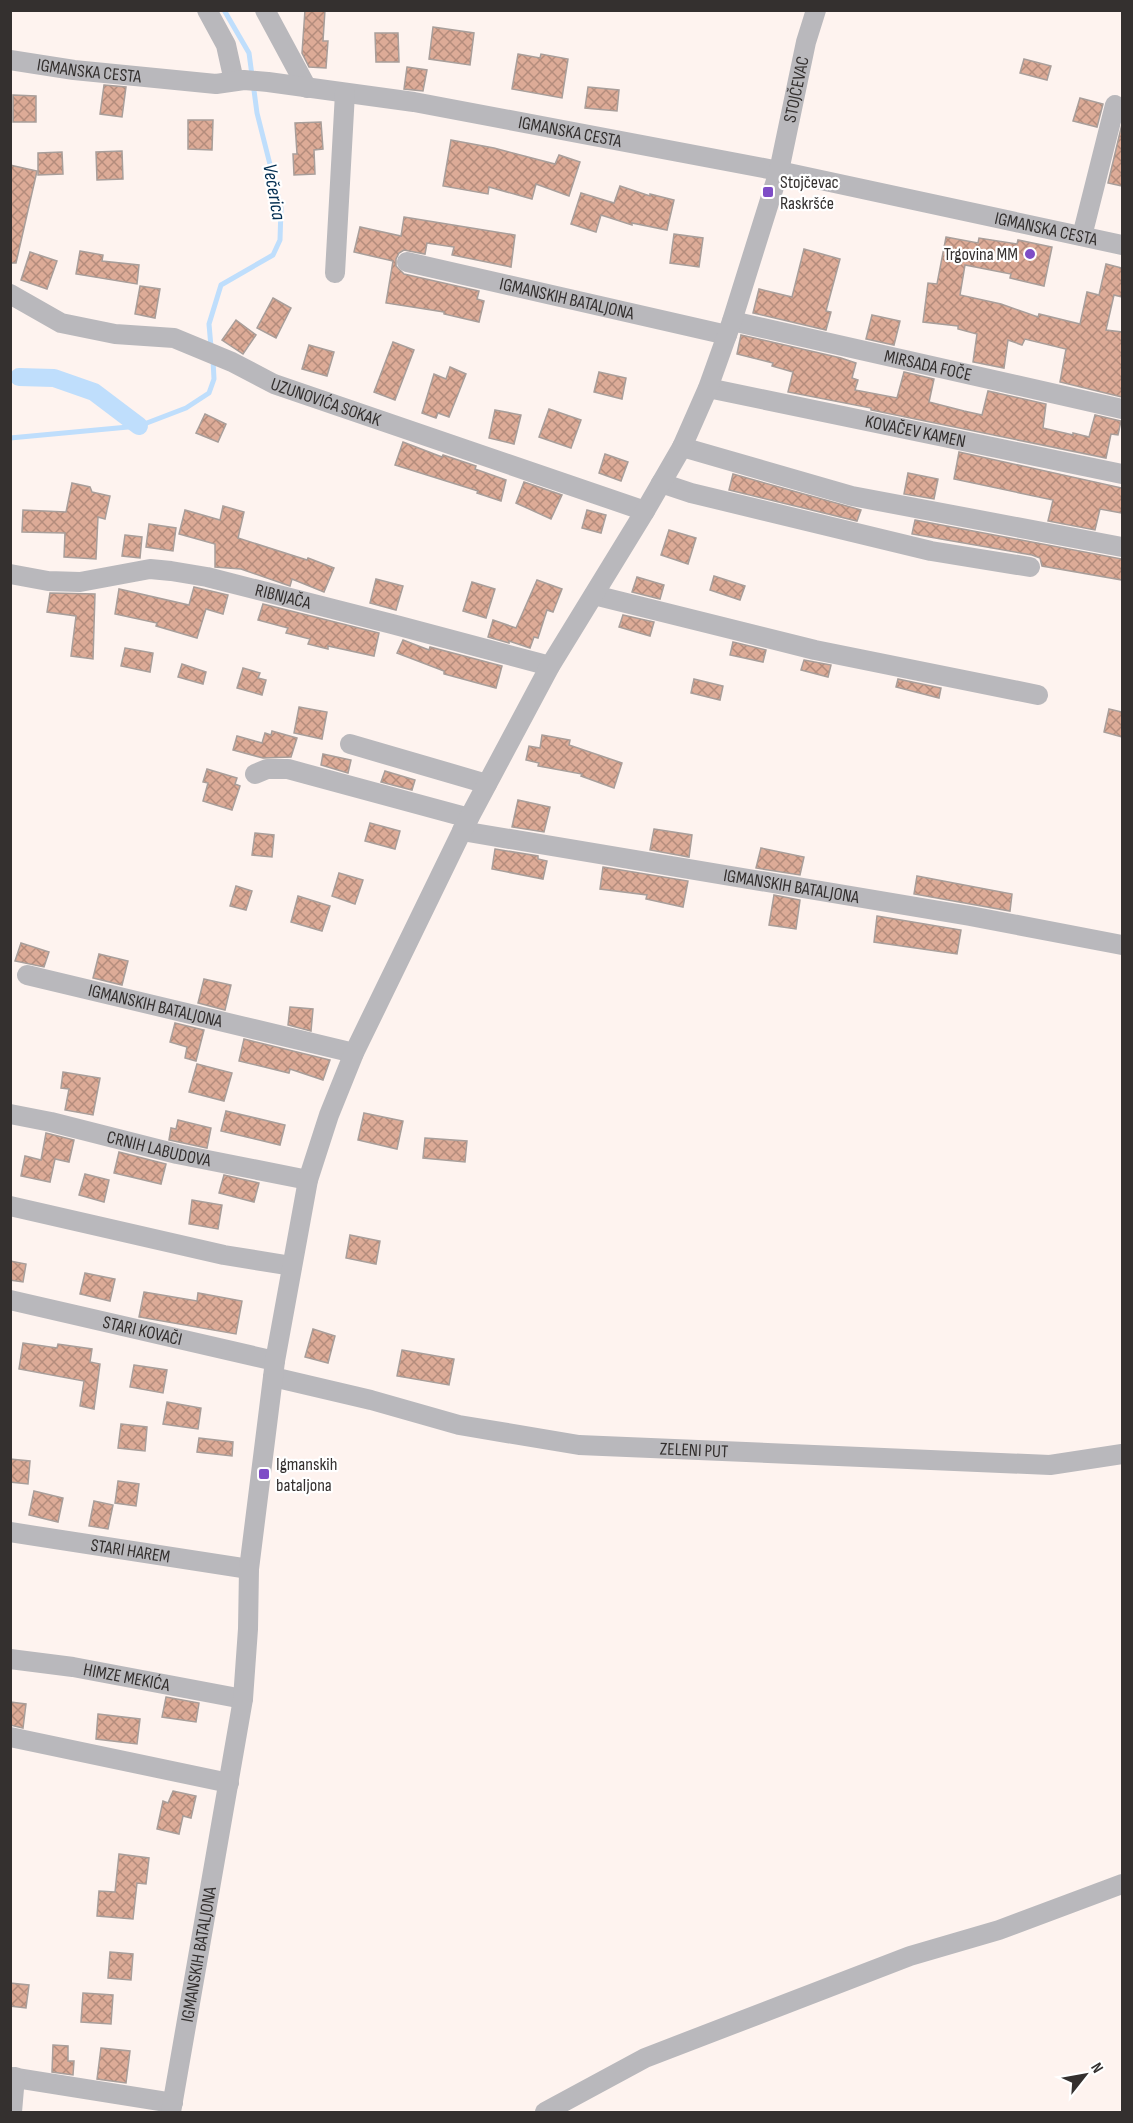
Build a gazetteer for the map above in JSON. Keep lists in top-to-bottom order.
{
  "streets": {
    "street": [
      "IGMANSKA CESTA",
      "STOJČEVAC",
      "IGMANSKIH BATALJONA",
      "MIRSADA FOČE",
      "UZUNOVIĆA SOKAK",
      "KOVAČEV KAMEN",
      "RIBNJAČA",
      "CRNIH LABUDOVA",
      "STARI KOVAČI",
      "ZELENI PUT",
      "STARI HAREM",
      "HIMZE MEKIĆA"
    ]
  },
  "crossings": [
    ["IGMANSKA CESTA", "STOJČEVAC"],
    ["IGMANSKA CESTA", "IGMANSKIH BATALJONA"],
    ["STOJČEVAC", "IGMANSKIH BATALJONA"],
    ["IGMANSKIH BATALJONA", "MIRSADA FOČE"],
    ["IGMANSKIH BATALJONA", "UZUNOVIĆA SOKAK"],
    ["IGMANSKIH BATALJONA", "KOVAČEV KAMEN"],
    ["IGMANSKIH BATALJONA", "RIBNJAČA"],
    ["IGMANSKIH BATALJONA", "CRNIH LABUDOVA"],
    ["IGMANSKIH BATALJONA", "STARI KOVAČI"],
    ["IGMANSKIH BATALJONA", "ZELENI PUT"],
    ["IGMANSKIH BATALJONA", "STARI HAREM"],
    ["IGMANSKIH BATALJONA", "HIMZE MEKIĆA"],
    ["STARI KOVAČI", "ZELENI PUT"]
  ],
  "water": ["Večerica"],
  "places": {
    "transit": ["Stojčevac Raskršće", "Igmanskih bataljona"],
    "other": ["Trgovina MM"]
  },
  "north": "top right"
}
